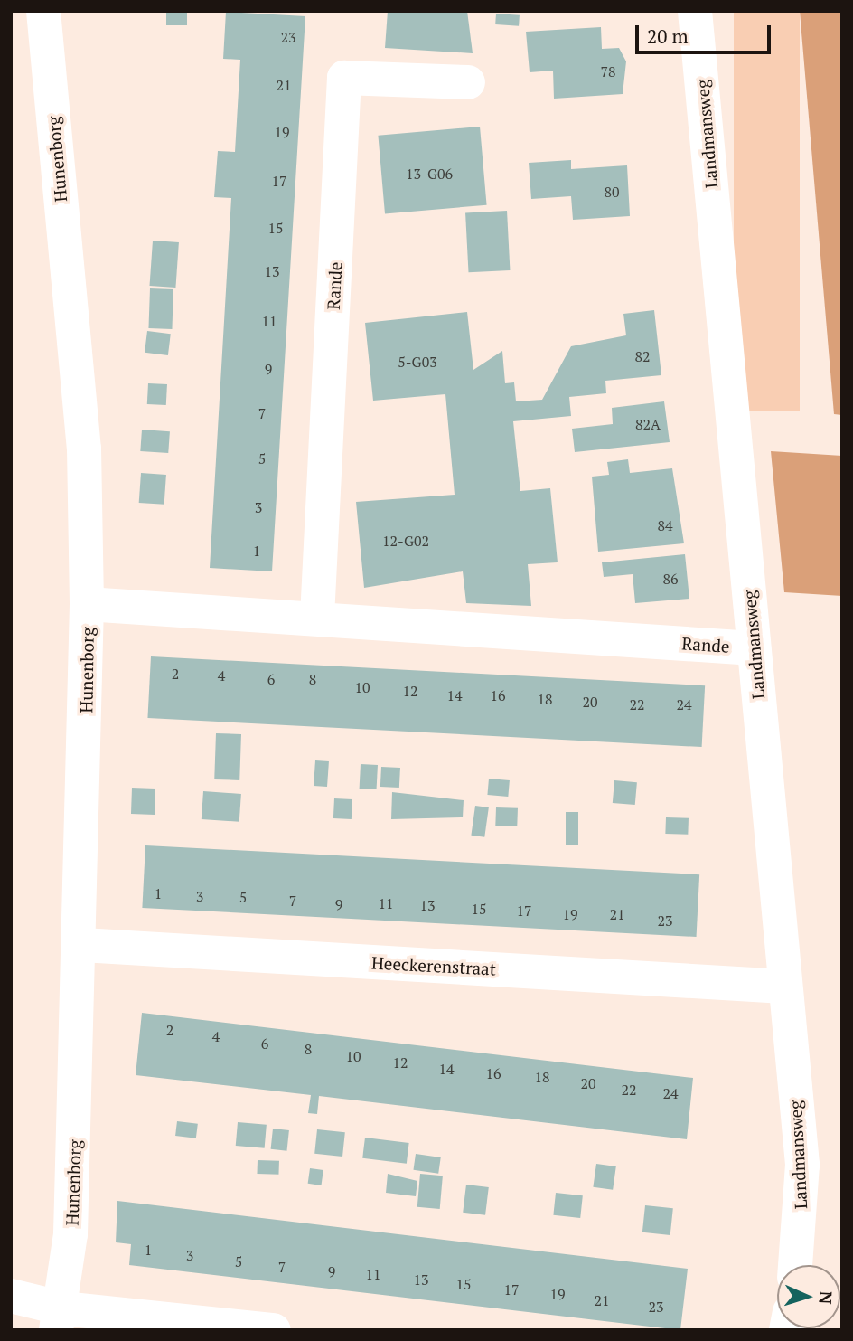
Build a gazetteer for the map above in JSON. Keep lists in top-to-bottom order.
{
  "streets": {
    "street": [
      "Landmansweg",
      "Hunenborg",
      "Rande",
      "Heeckerenstraat"
    ]
  },
  "crossings": [
    ["Landmansweg", "Rande"],
    ["Landmansweg", "Heeckerenstraat"],
    ["Hunenborg", "Rande"],
    ["Hunenborg", "Heeckerenstraat"]
  ],
  "house_numbers": [
    "23",
    "78",
    "21",
    "19",
    "13-G06",
    "17",
    "80",
    "15",
    "13",
    "11",
    "82",
    "5-G03",
    "9",
    "7",
    "82A",
    "5",
    "3",
    "84",
    "12-G02",
    "1",
    "86",
    "2",
    "4",
    "6",
    "8",
    "10",
    "12",
    "14",
    "16",
    "18",
    "20",
    "22",
    "24",
    "1",
    "3",
    "5",
    "7",
    "11",
    "9",
    "13",
    "15",
    "17",
    "19",
    "21",
    "23",
    "2",
    "4",
    "6",
    "8",
    "10",
    "12",
    "14",
    "16",
    "18",
    "20",
    "22",
    "24",
    "1",
    "3",
    "5",
    "7",
    "9",
    "11",
    "13",
    "15",
    "17",
    "19",
    "21",
    "23"
  ],
  "scale_bar": "20 m",
  "north": "right"
}
